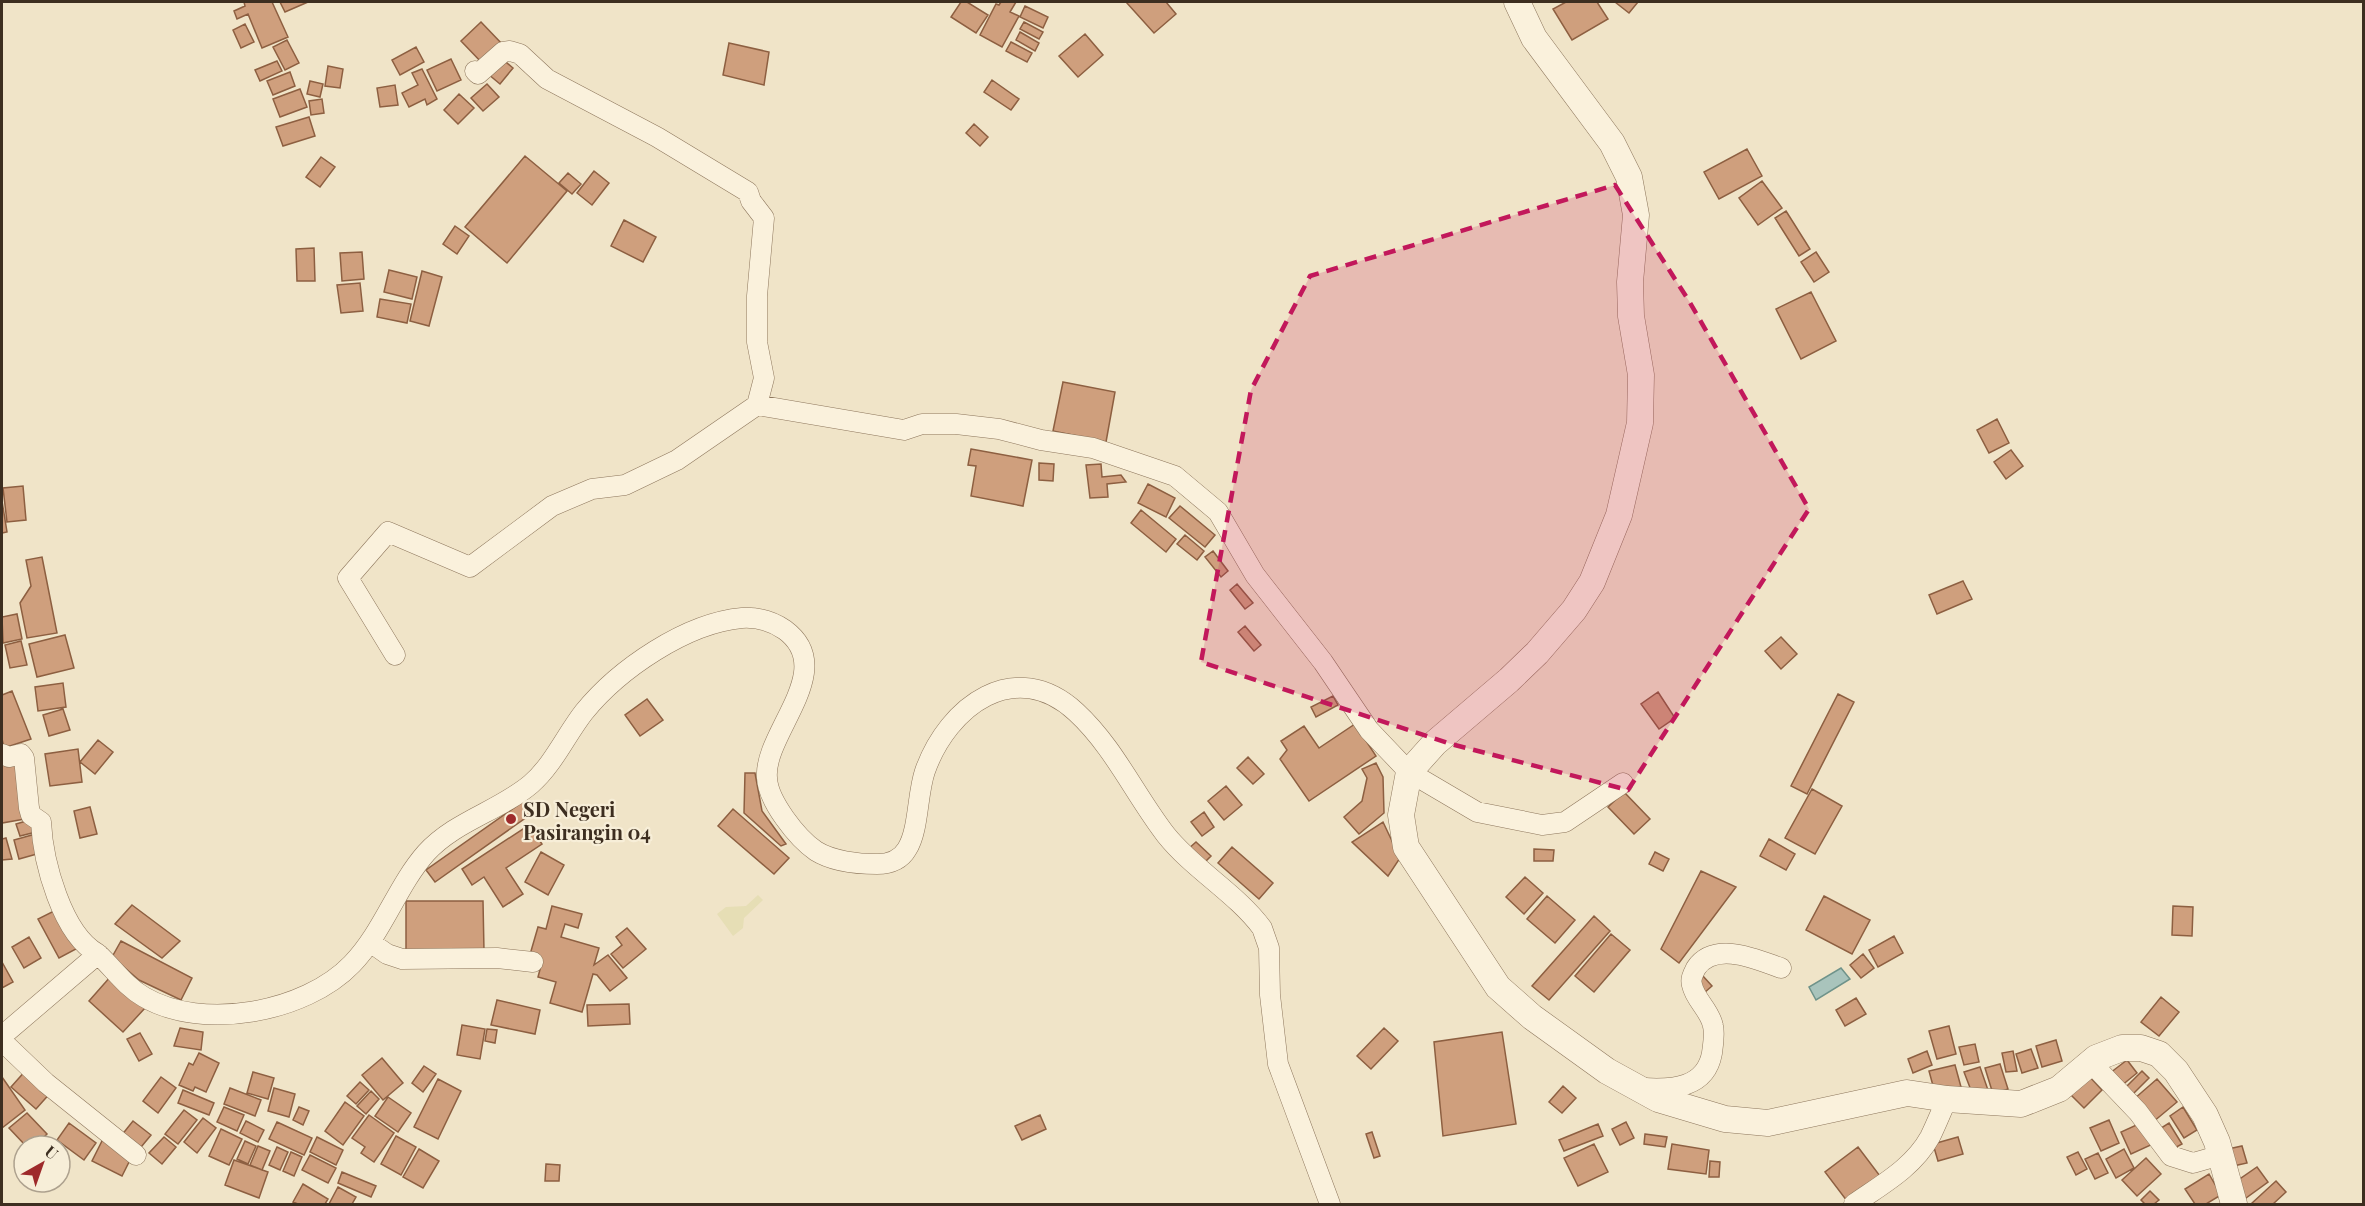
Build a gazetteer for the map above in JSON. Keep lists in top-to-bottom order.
{
  "places": ["SD Negeri Pasirangin 04"],
  "north": "top right"
}
